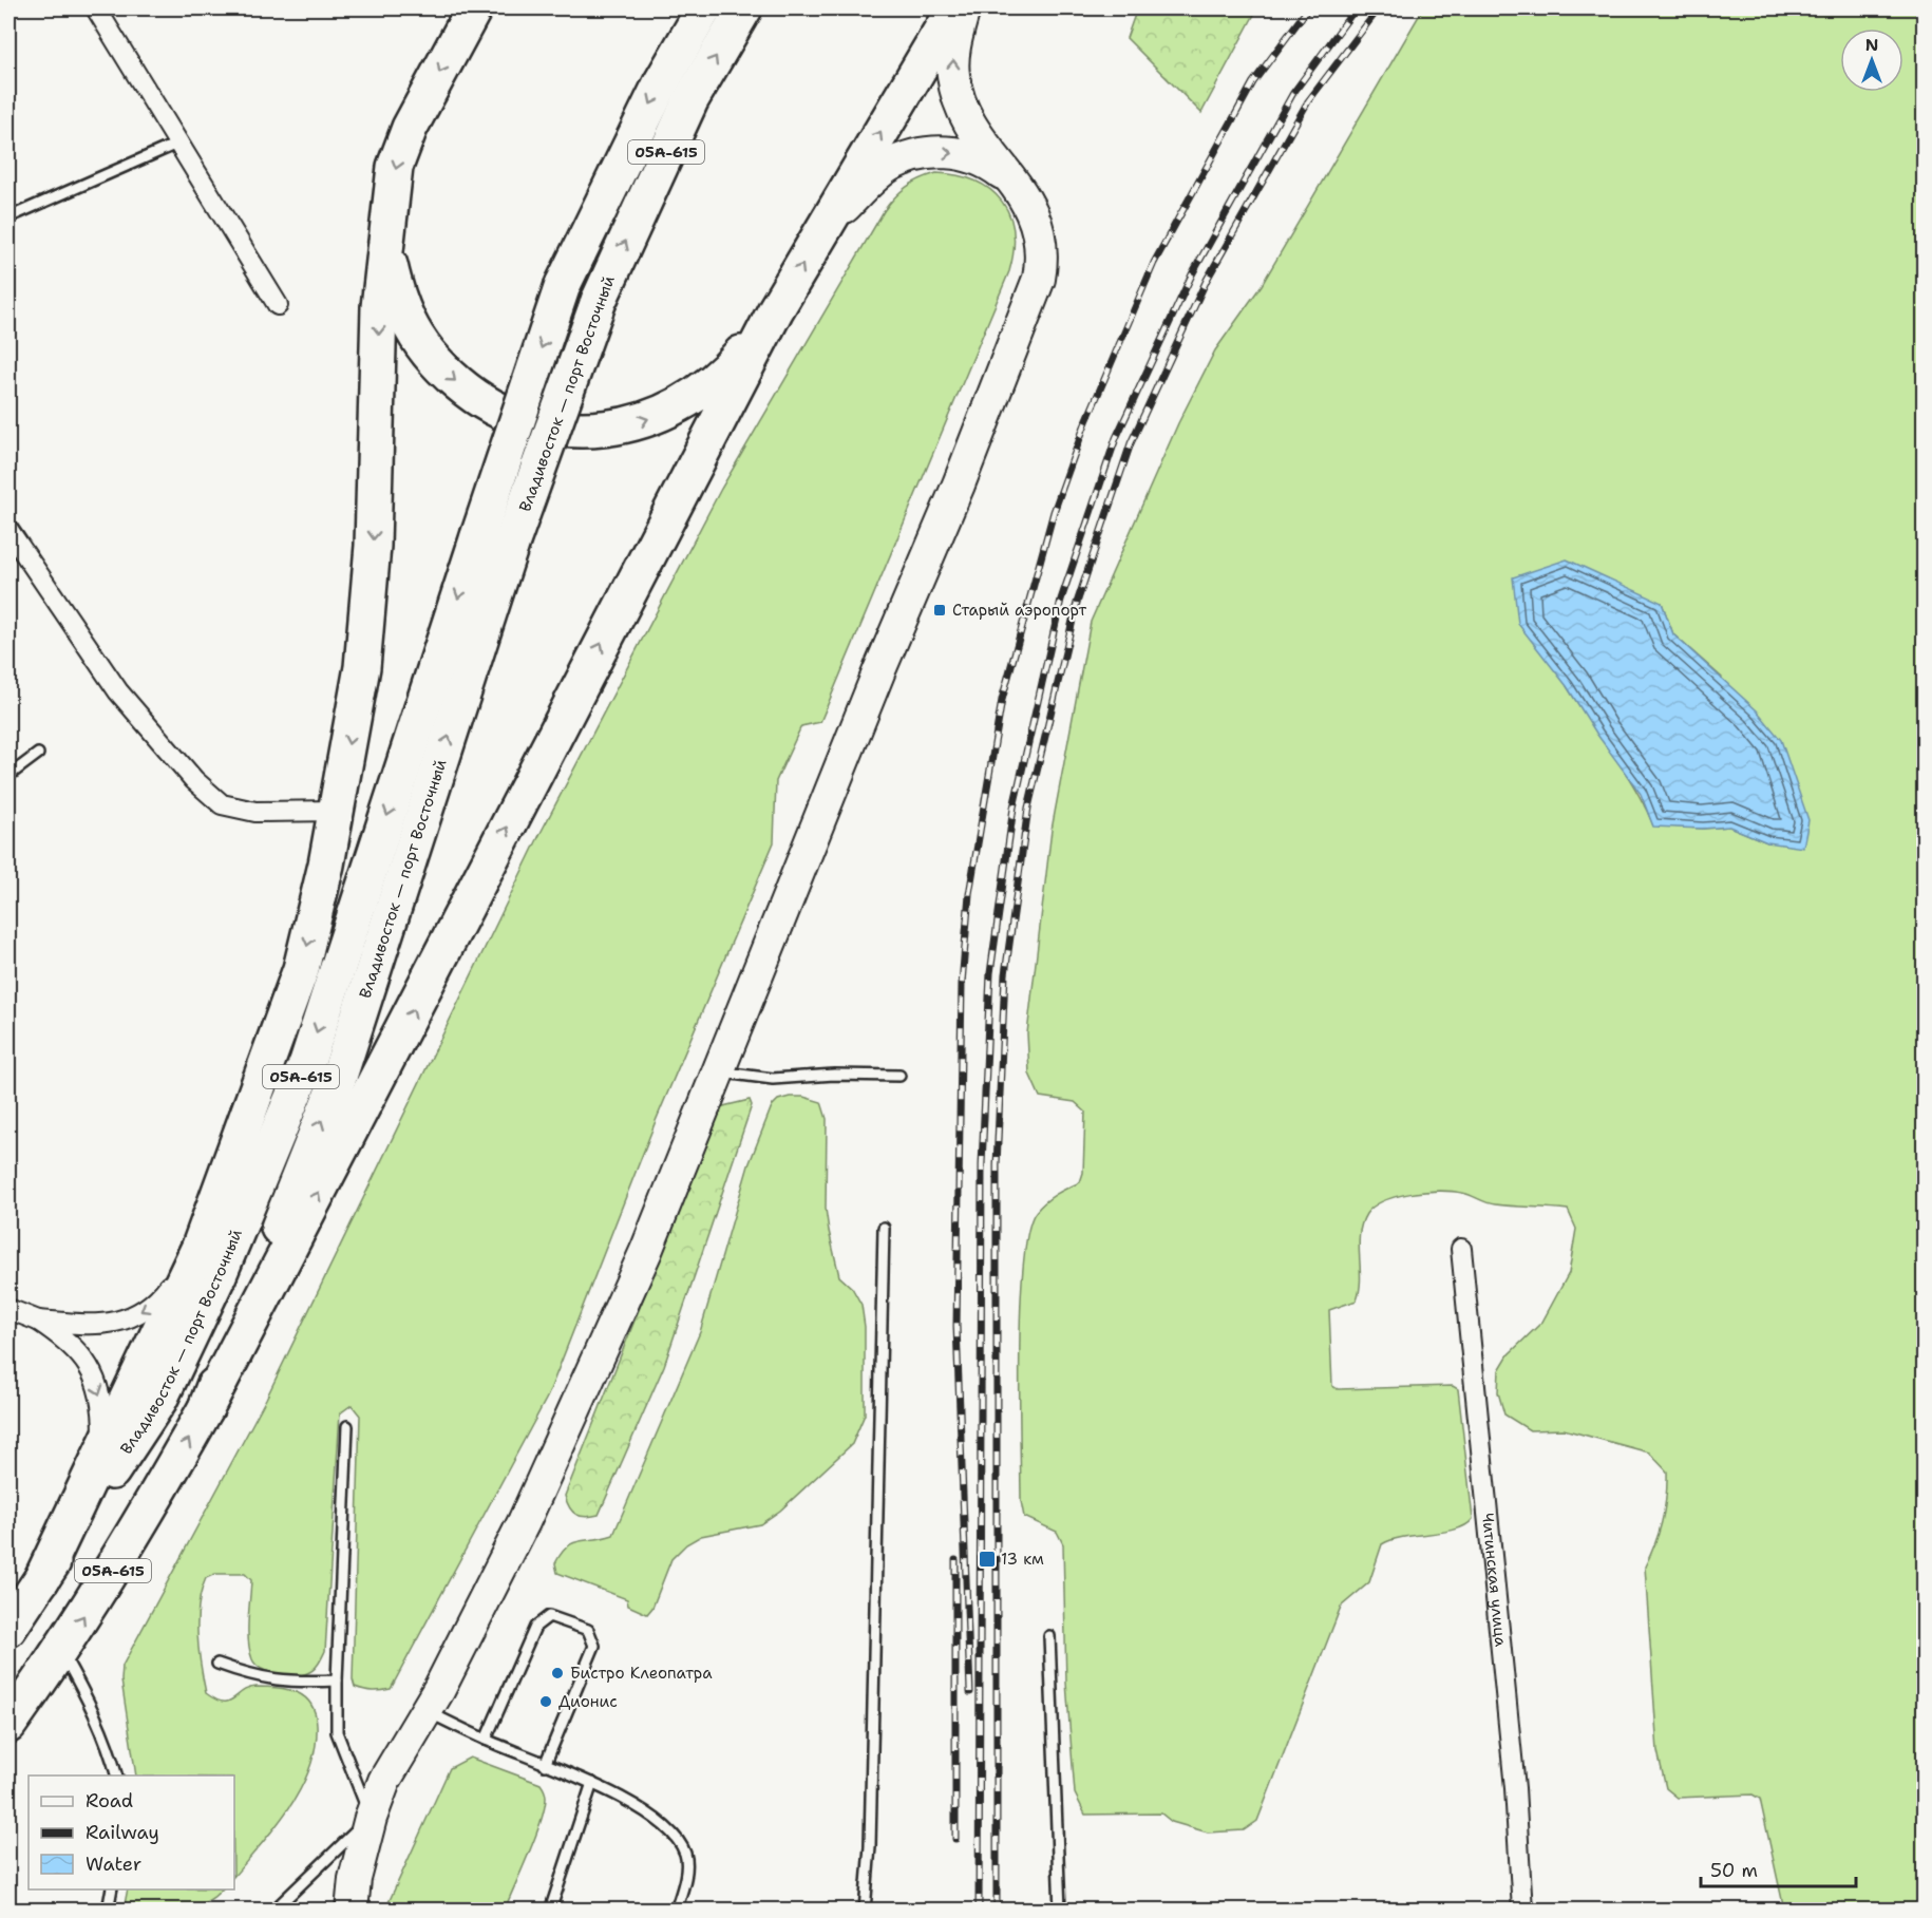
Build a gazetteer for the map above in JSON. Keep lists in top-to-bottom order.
{
  "streets": {
    "highway": ["05А-615", "Владивосток — порт Восточный"],
    "street": ["Читинская улица"]
  },
  "places": {
    "transit": ["Старый аэропорт", "13 км"],
    "other": ["Бистро Клеопатра", "Дионис"]
  },
  "legend": ["Road", "Railway", "Water"],
  "scale_bar": "50 m",
  "north": "top"
}
